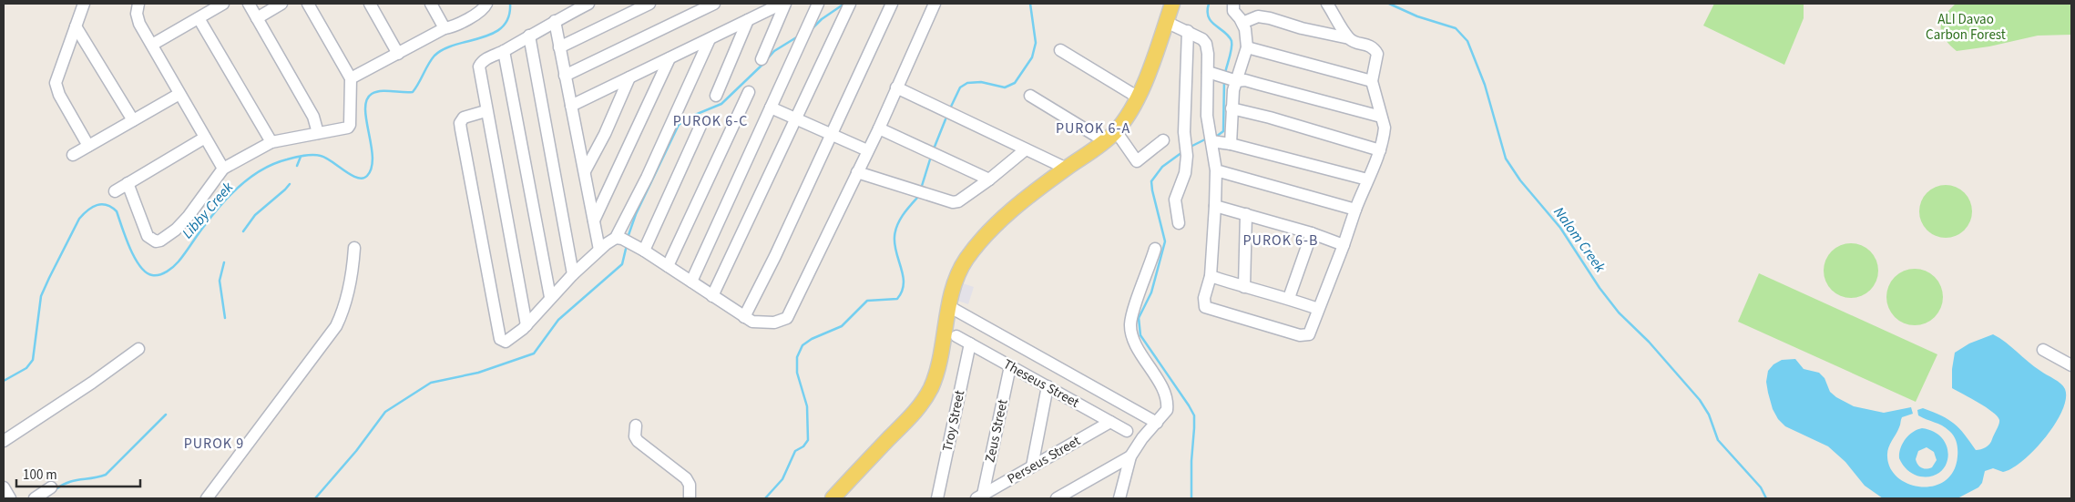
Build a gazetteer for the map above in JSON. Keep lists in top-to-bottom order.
{
  "streets": {
    "street": [
      "Theseus Street",
      "Troy Street",
      "Zeus Street",
      "Perseus Street"
    ]
  },
  "crossings": [
    ["Theseus Street", "Troy Street"],
    ["Theseus Street", "Zeus Street"],
    ["Theseus Street", "Perseus Street"],
    ["Zeus Street", "Perseus Street"]
  ],
  "districts": [
    "PUROK 6-C",
    "PUROK 6-A",
    "PUROK 6-B",
    "PUROK 9"
  ],
  "water": ["Libby Creek", "Nalom Creek"],
  "parks": ["ALI Davao Carbon Forest"],
  "scale_bar": "100 m"
}
